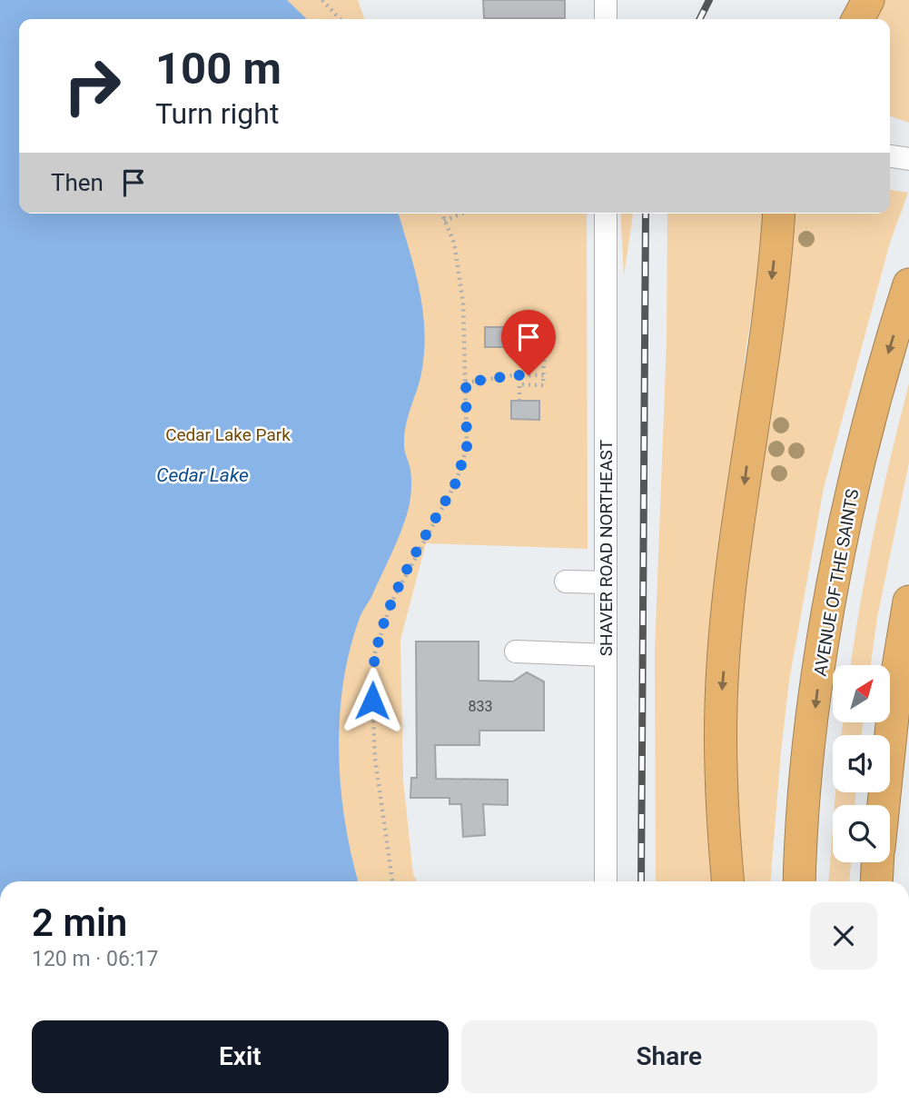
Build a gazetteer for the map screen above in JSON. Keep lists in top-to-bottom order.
{
  "streets": {
    "highway": ["AVENUE OF THE SAINTS"],
    "street": ["SHAVER ROAD NORTHEAST"]
  },
  "water": ["Cedar Lake"],
  "parks": ["Cedar Lake Park"],
  "house_numbers": ["833"],
  "north": "top right",
  "page": {
    "turn": ["100 m", "Turn right"],
    "then": "Then",
    "heading": ["2 min", "120 m · 06:17"],
    "buttons": ["Exit", "Share"]
  }
}
